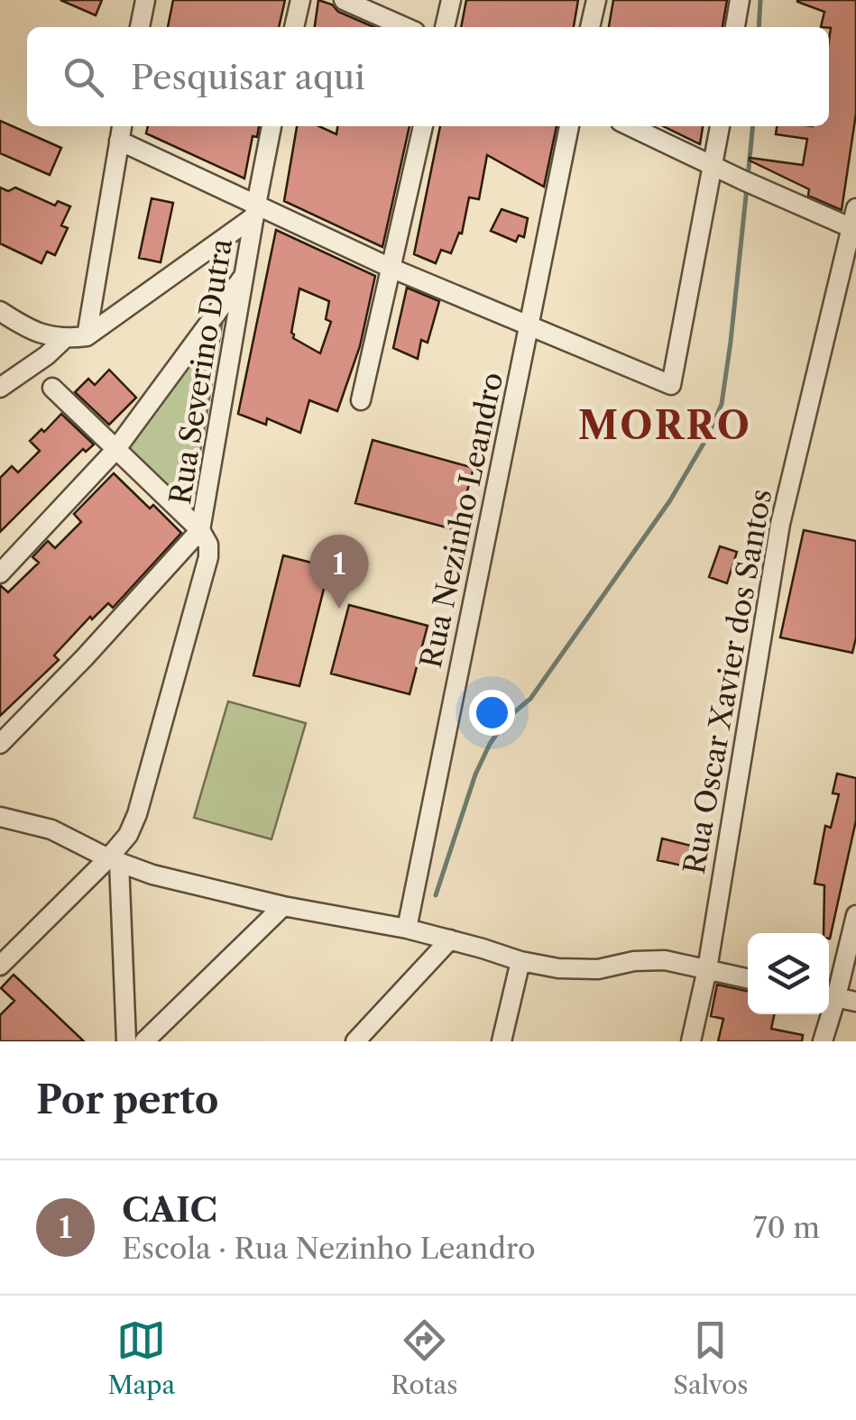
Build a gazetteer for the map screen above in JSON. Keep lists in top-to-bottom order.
{
  "streets": {
    "street": ["Rua Severino Dutra", "Rua Nezinho Leandro", "Rua Oscar Xavier dos Santos"]
  },
  "districts": ["MORRO"],
  "page": {
    "search": "Pesquisar aqui",
    "pins": "1",
    "heading": "Por perto",
    "list": [
      {
        "mark": "1",
        "name": "CAIC",
        "note": "Escola · Rua Nezinho Leandro",
        "value": "70 m"
      }
    ],
    "nav": ["Mapa", "Rotas", "Salvos"]
  }
}
